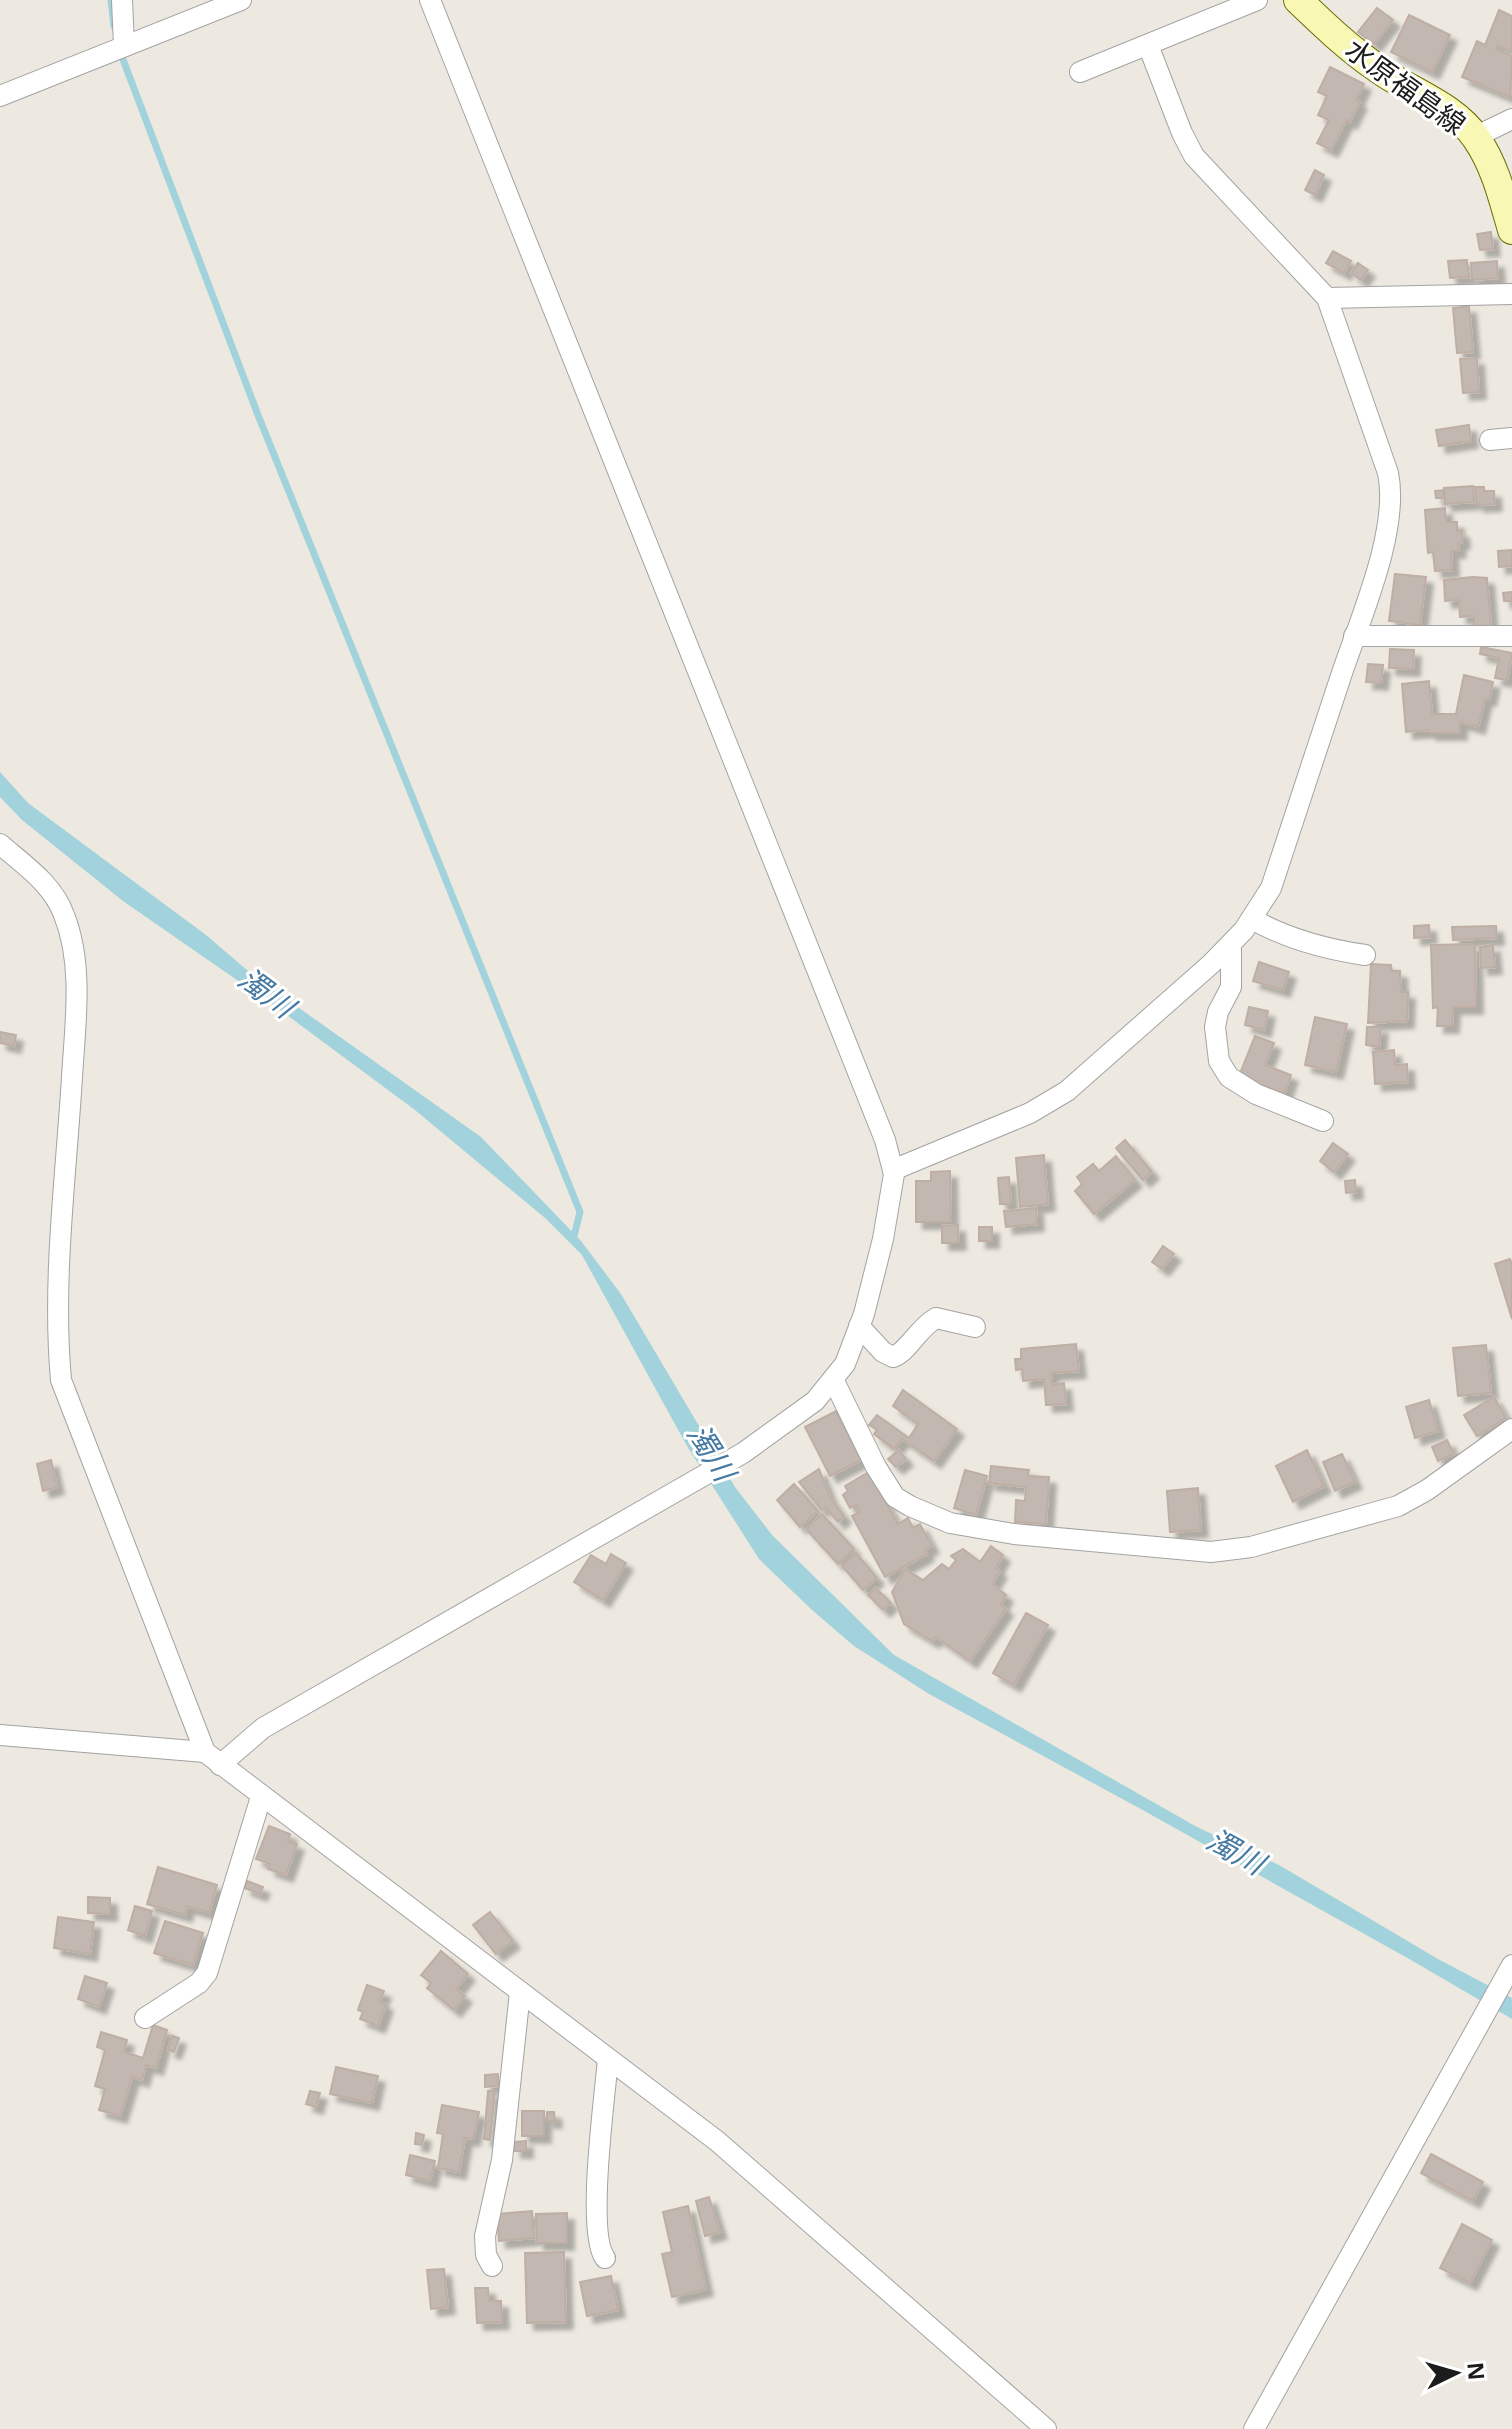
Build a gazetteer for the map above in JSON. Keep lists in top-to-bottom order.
{
  "streets": {
    "main road": ["水原福島線"]
  },
  "water": ["濁川"],
  "north": "right"
}
